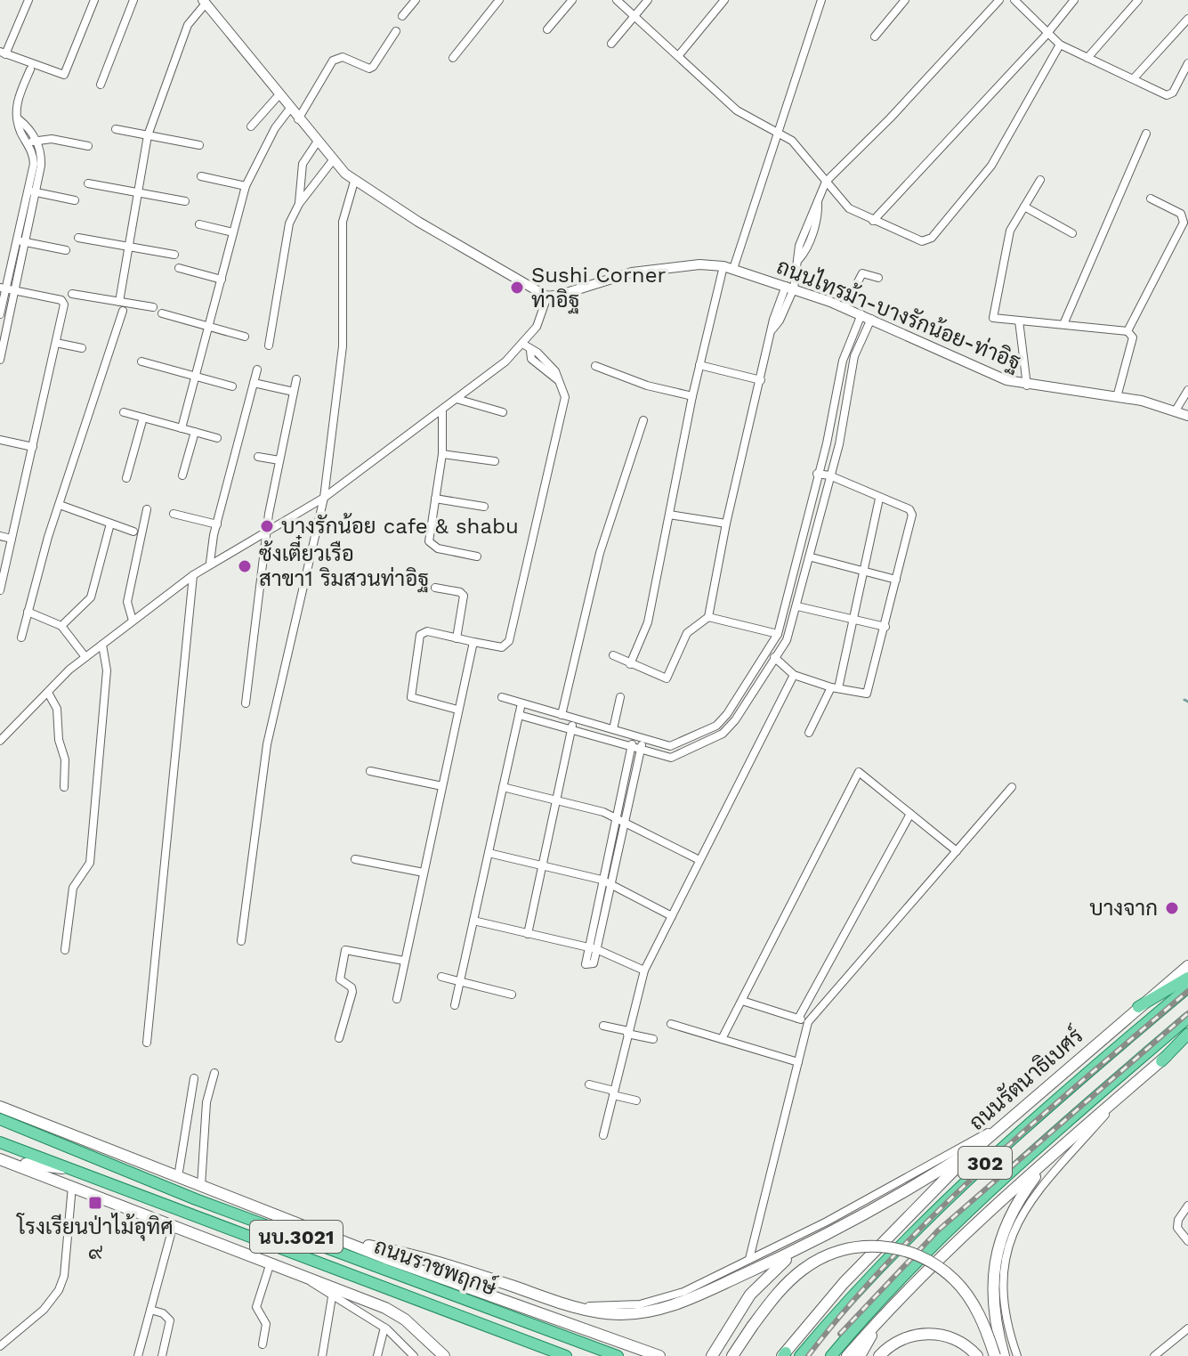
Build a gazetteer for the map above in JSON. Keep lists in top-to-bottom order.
{
  "streets": {
    "main road": [
      "ถนนรัตนาธิเบศร์",
      "302",
      "นบ.3021",
      "ถนนราชพฤกษ์"
    ],
    "street": ["ถนนไทรม้า-บางรักน้อย-ท่าอิฐ"]
  },
  "places": {
    "other": [
      "Sushi Corner ท่าอิฐ",
      "บางรักน้อย cafe & shabu",
      "ซ้งเตี๋ยวเรือ สาขา1 ริมสวนท่าอิฐ",
      "บางจาก"
    ],
    "transit": ["โรงเรียนป่าไม้อุทิศ ๙"]
  }
}
